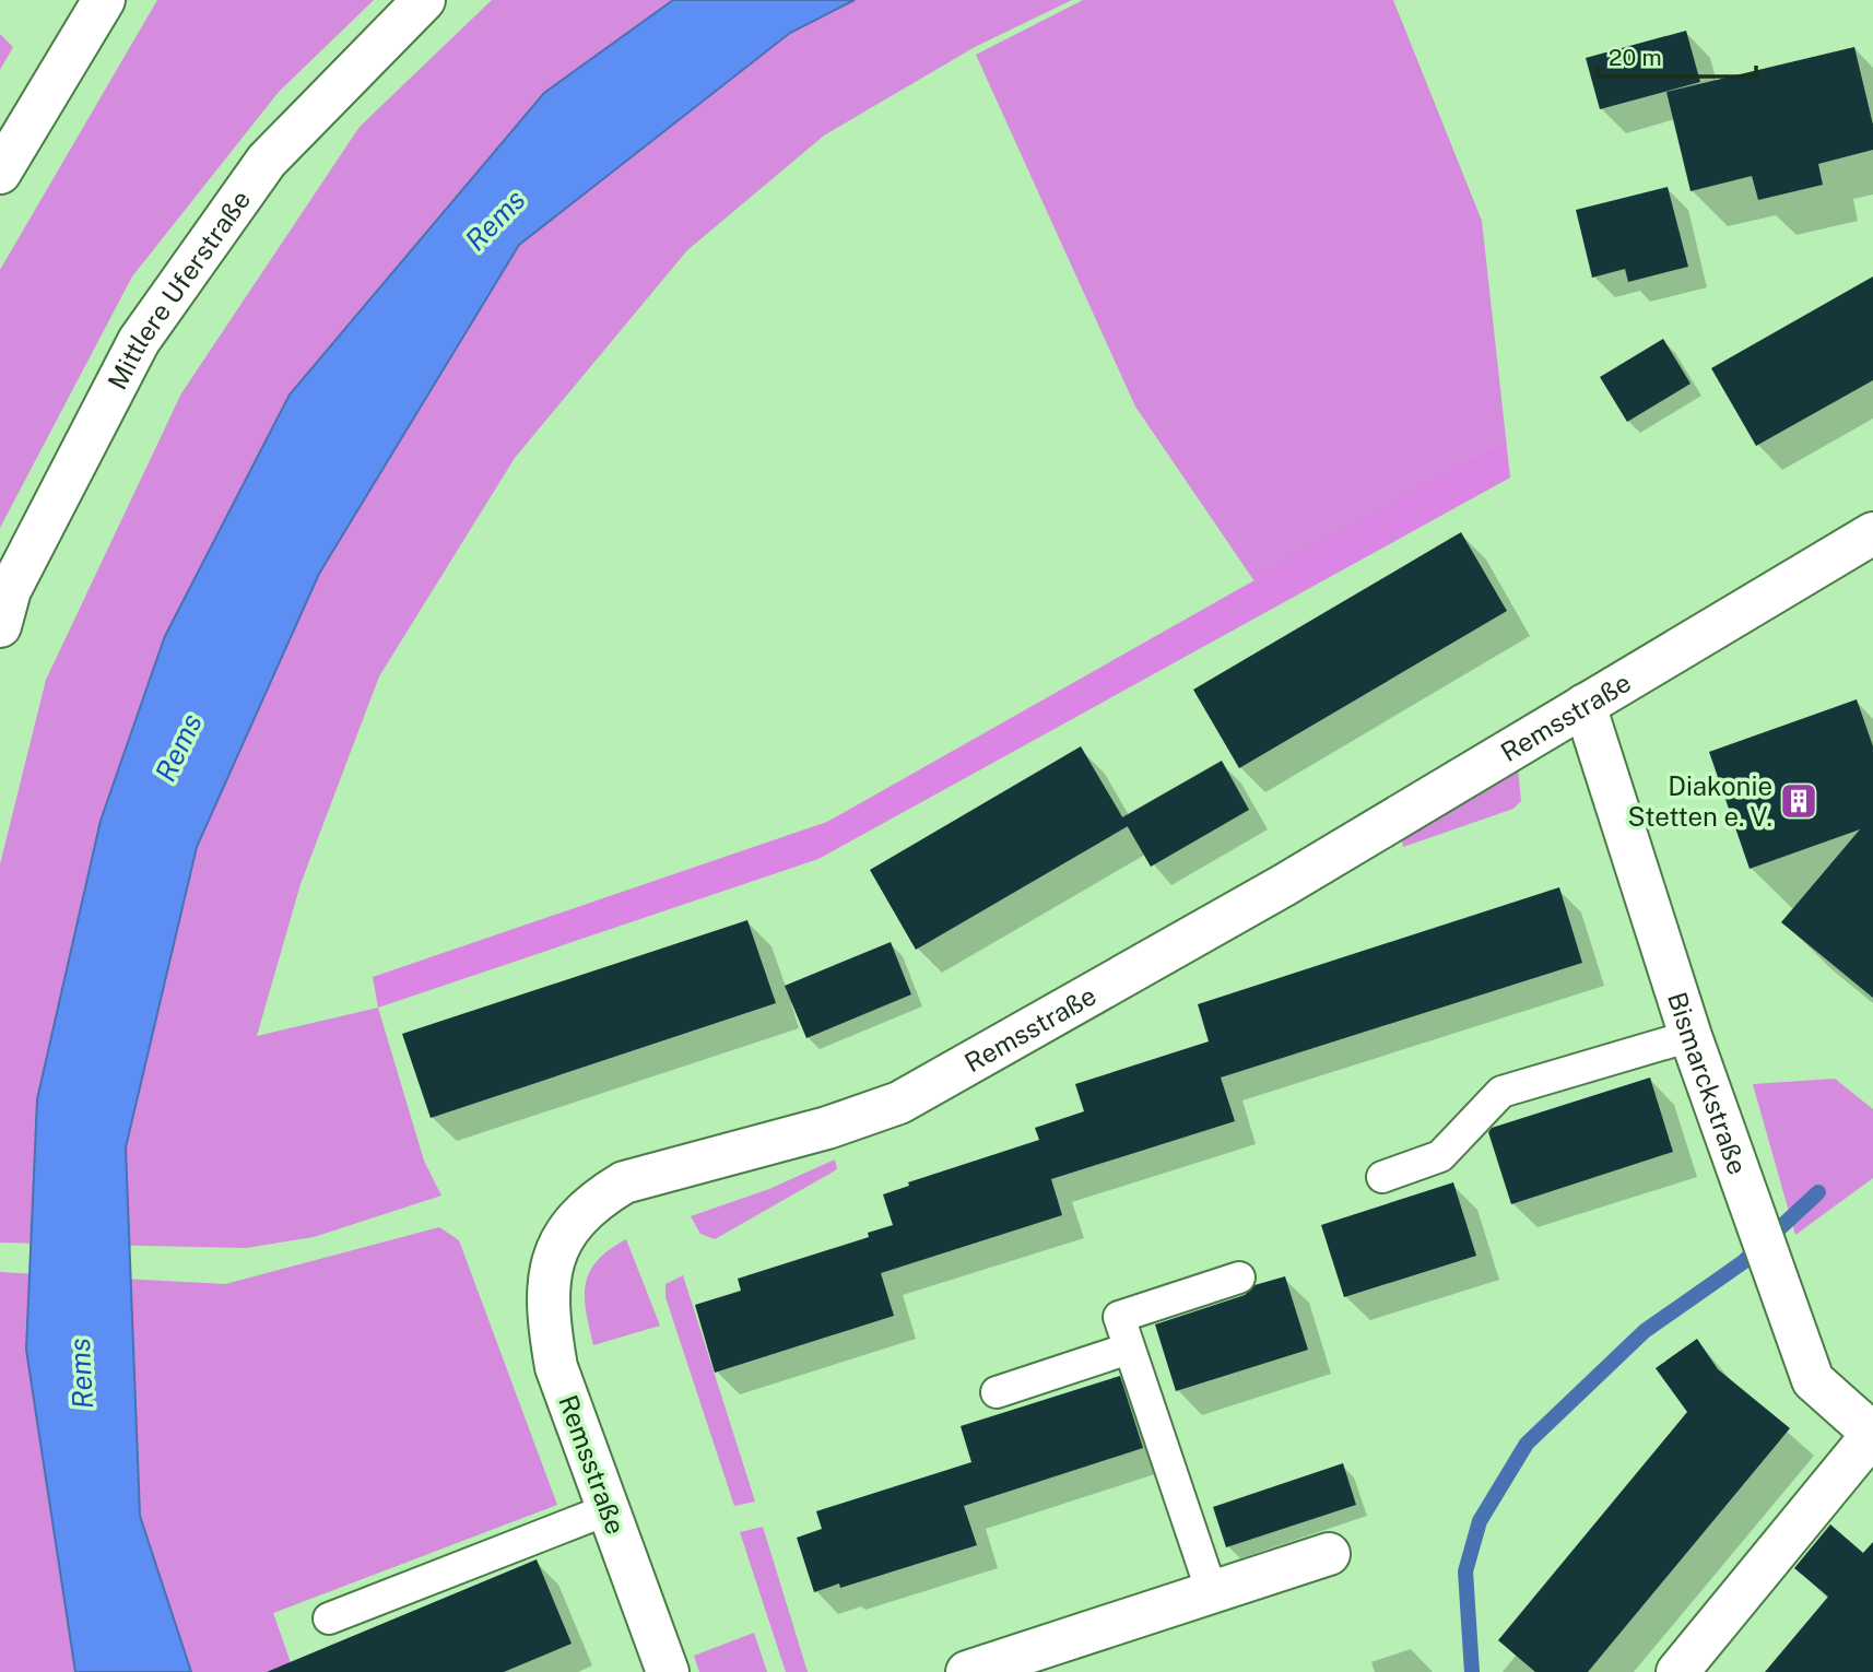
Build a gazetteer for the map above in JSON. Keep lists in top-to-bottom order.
{
  "streets": {
    "street": ["Mittlere Uferstraße", "Remsstraße", "Bismarckstraße"]
  },
  "crossings": [
    ["Remsstraße", "Bismarckstraße"]
  ],
  "water": ["Rems"],
  "places": {
    "building": ["Diakonie Stetten e. V."]
  },
  "scale_bar": "20 m"
}
